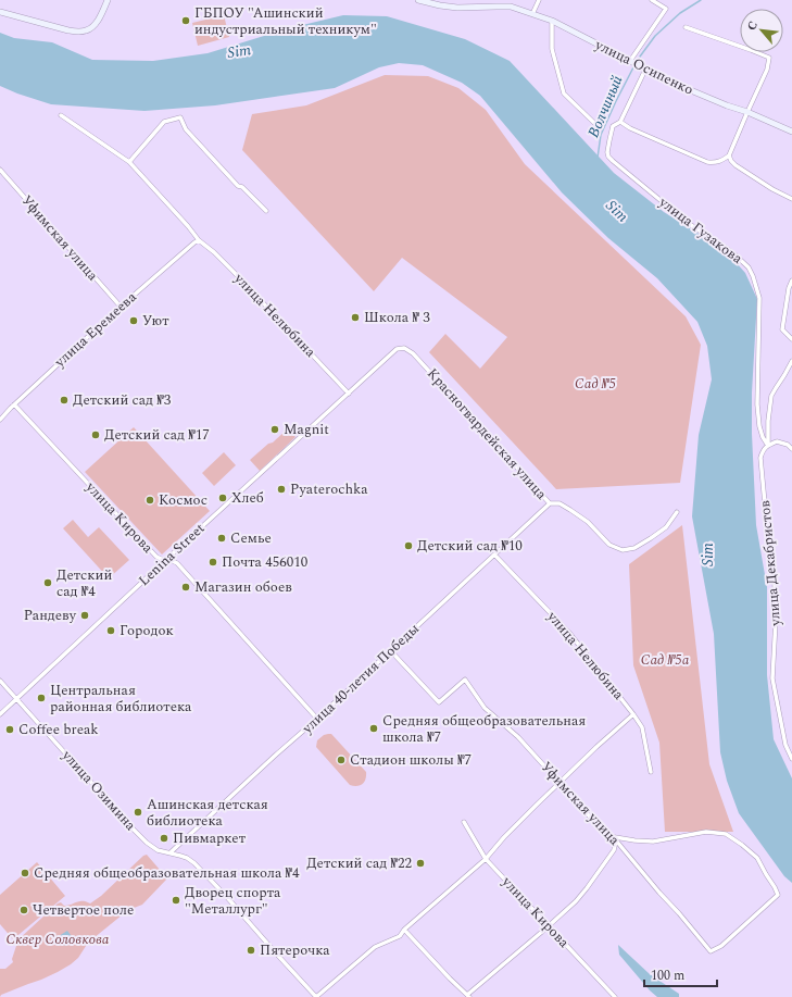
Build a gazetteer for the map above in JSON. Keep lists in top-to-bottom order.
{
  "streets": {
    "main road": ["улица Осипенко"],
    "street": [
      "улица Гузакова",
      "Уфимская улица",
      "улица Нелюбина",
      "улица Еремеева",
      "Красногвардейская улица",
      "улица Кирова",
      "Lenina Street",
      "улица Декабристов",
      "улица 40-летия Победы",
      "улица Озимина"
    ]
  },
  "crossings": [
    ["улица Осипенко", "улица Гузакова"],
    ["улица Гузакова", "улица Декабристов"],
    ["Уфимская улица", "улица Еремеева"],
    ["Уфимская улица", "улица 40-летия Победы"],
    ["улица Нелюбина", "улица Еремеева"],
    ["улица Нелюбина", "Lenina Street"],
    ["улица Нелюбина", "улица 40-летия Победы"],
    ["улица Еремеева", "улица Кирова"],
    ["Красногвардейская улица", "Lenina Street"],
    ["Красногвардейская улица", "улица 40-летия Победы"],
    ["улица Кирова", "Lenina Street"],
    ["улица Кирова", "улица 40-летия Победы"],
    ["Lenina Street", "улица Озимина"],
    ["улица 40-летия Победы", "улица Озимина"]
  ],
  "water": ["Sim", "Волчиный"],
  "parks": ["Сад №5", "Сад №5а", "Сквер Соловкова"],
  "places": [
    "ГБПОУ \"Ашинский индустриальный техникум\"",
    "Школа № 3",
    "Уют",
    "Детский сад №3",
    "Magnit",
    "Детский сад №17",
    "Pyaterochka",
    "Хлеб",
    "Космос",
    "Семье",
    "Детский сад №10",
    "Почта 456010",
    "Детский сад №4",
    "Магазин обоев",
    "Рандеву",
    "Городок",
    "Центральная районная библиотека",
    "Средняя общеобразовательная школа №7",
    "Coffee break",
    "Стадион школы №7",
    "Ашинская детская библиотека",
    "Пивмаркет",
    "Детский сад №22",
    "Средняя общеобразовательная школа №4",
    "Дворец спорта \"Металлург\"",
    "Четвертое поле",
    "Пятерочка"
  ],
  "scale_bar": "100 m",
  "north": "top left"
}
